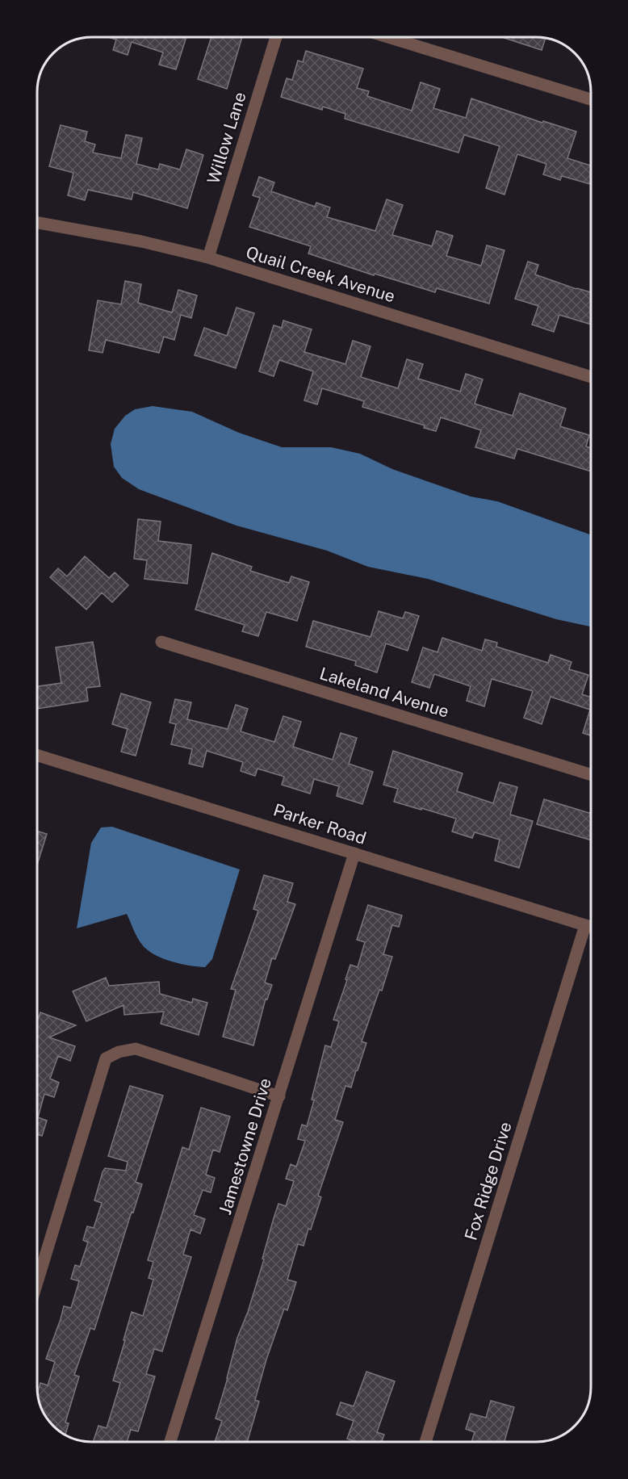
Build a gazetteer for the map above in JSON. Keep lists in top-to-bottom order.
{
  "streets": {
    "street": [
      "Willow Lane",
      "Quail Creek Avenue",
      "Lakeland Avenue",
      "Parker Road",
      "Jamestowne Drive",
      "Fox Ridge Drive"
    ]
  },
  "crossings": [
    ["Willow Lane", "Quail Creek Avenue"],
    ["Parker Road", "Jamestowne Drive"],
    ["Parker Road", "Fox Ridge Drive"]
  ]
}
